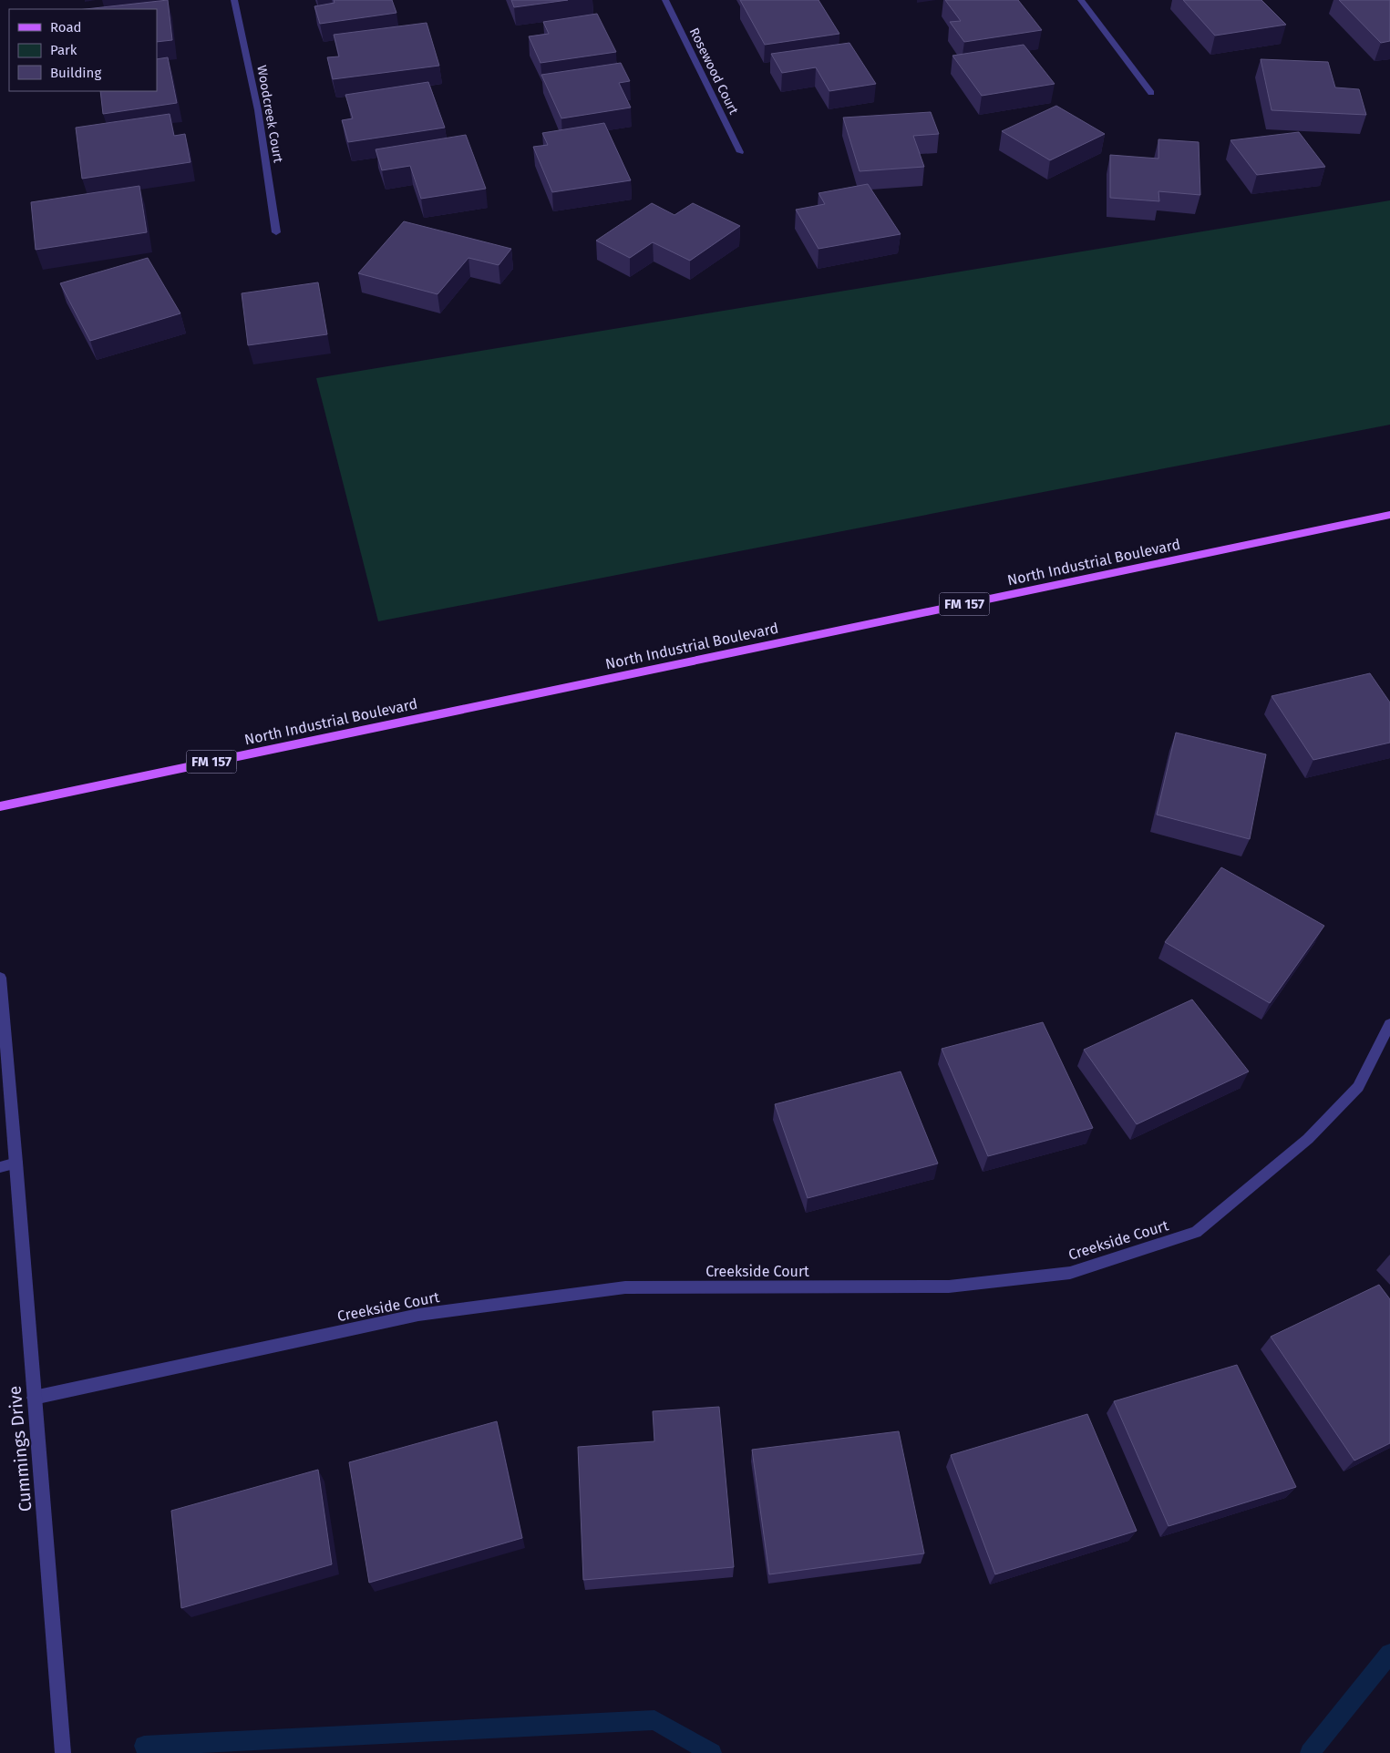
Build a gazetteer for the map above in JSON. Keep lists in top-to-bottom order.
{
  "streets": {
    "main road": ["North Industrial Boulevard", "FM 157"],
    "street": [
      "Rosewood Court",
      "Woodcreek Court",
      "Creekside Court",
      "Cummings Drive"
    ]
  },
  "crossings": [
    ["Creekside Court", "Cummings Drive"]
  ],
  "legend": ["Road", "Park", "Building"]
}
